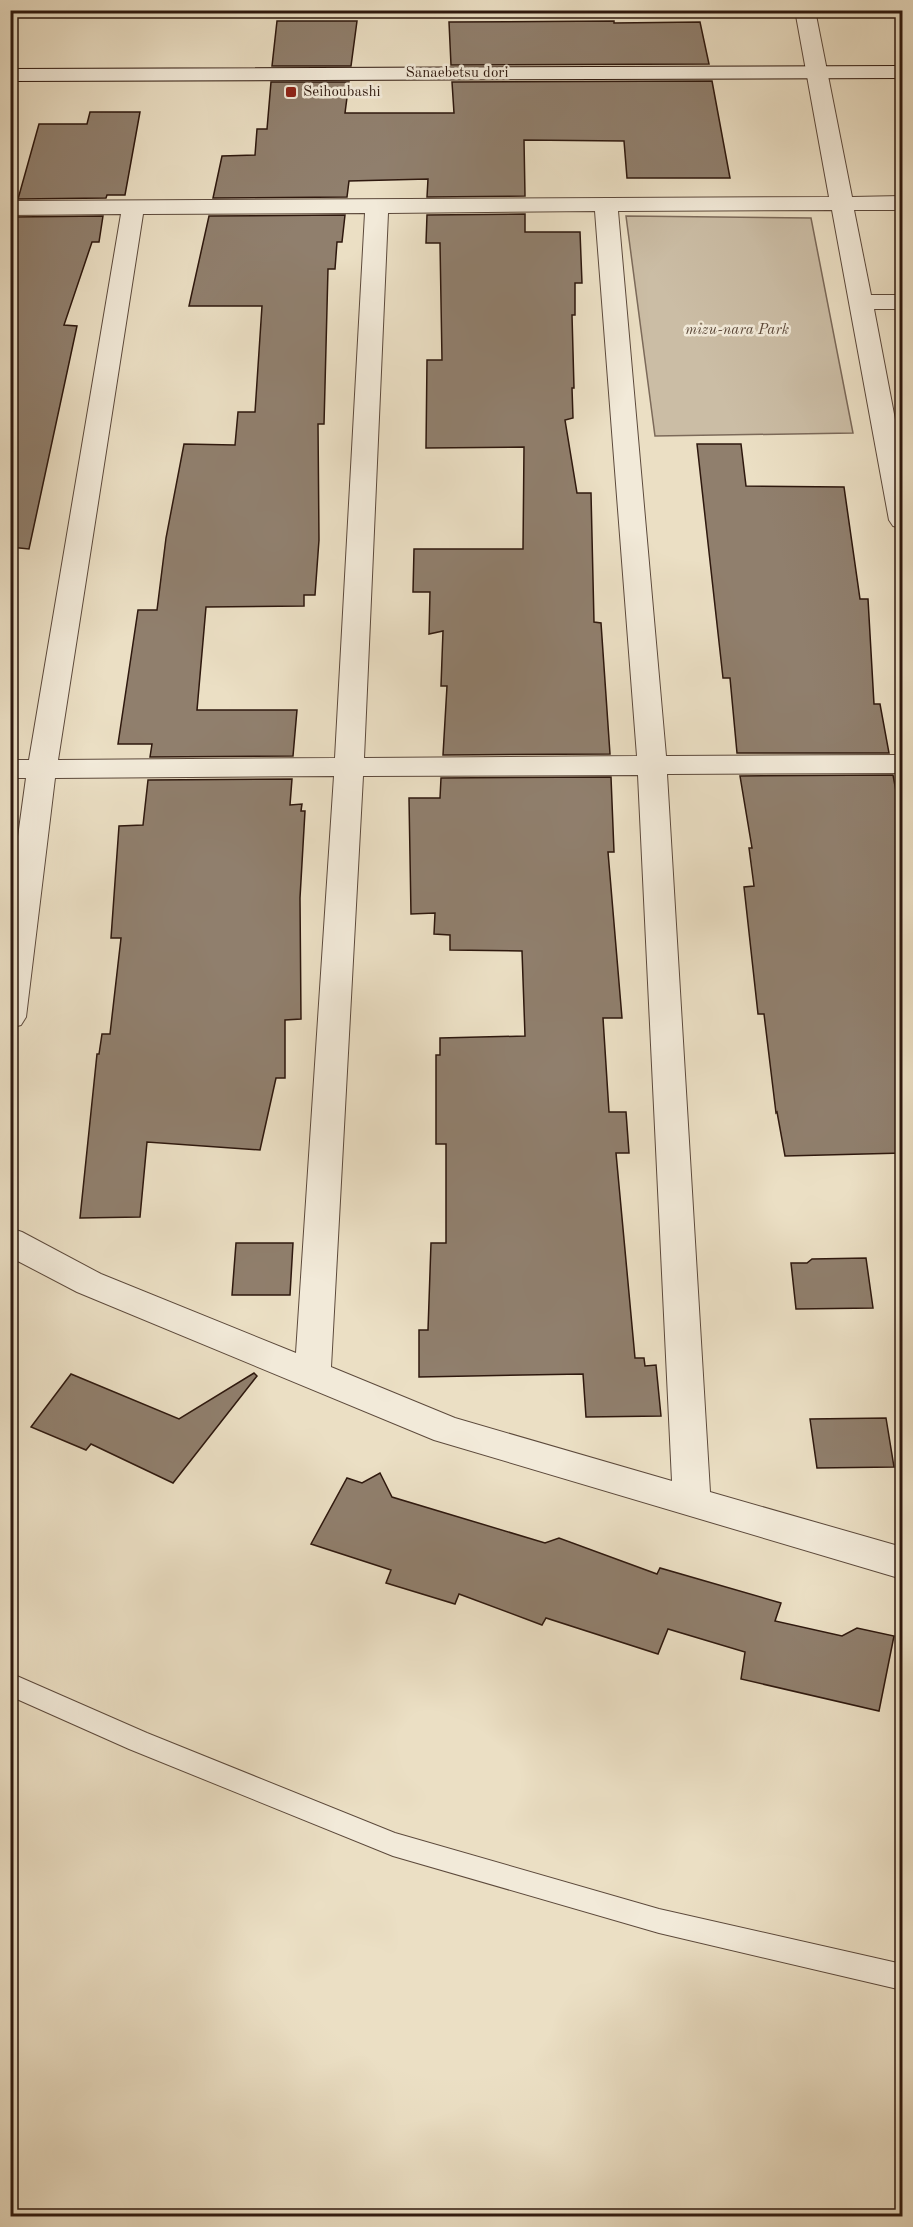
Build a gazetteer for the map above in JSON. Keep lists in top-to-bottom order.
{
  "streets": {
    "street": ["Sanaebetsu dori"]
  },
  "parks": ["mizu-nara Park"],
  "places": {
    "transit": ["Seihoubashi"]
  }
}
